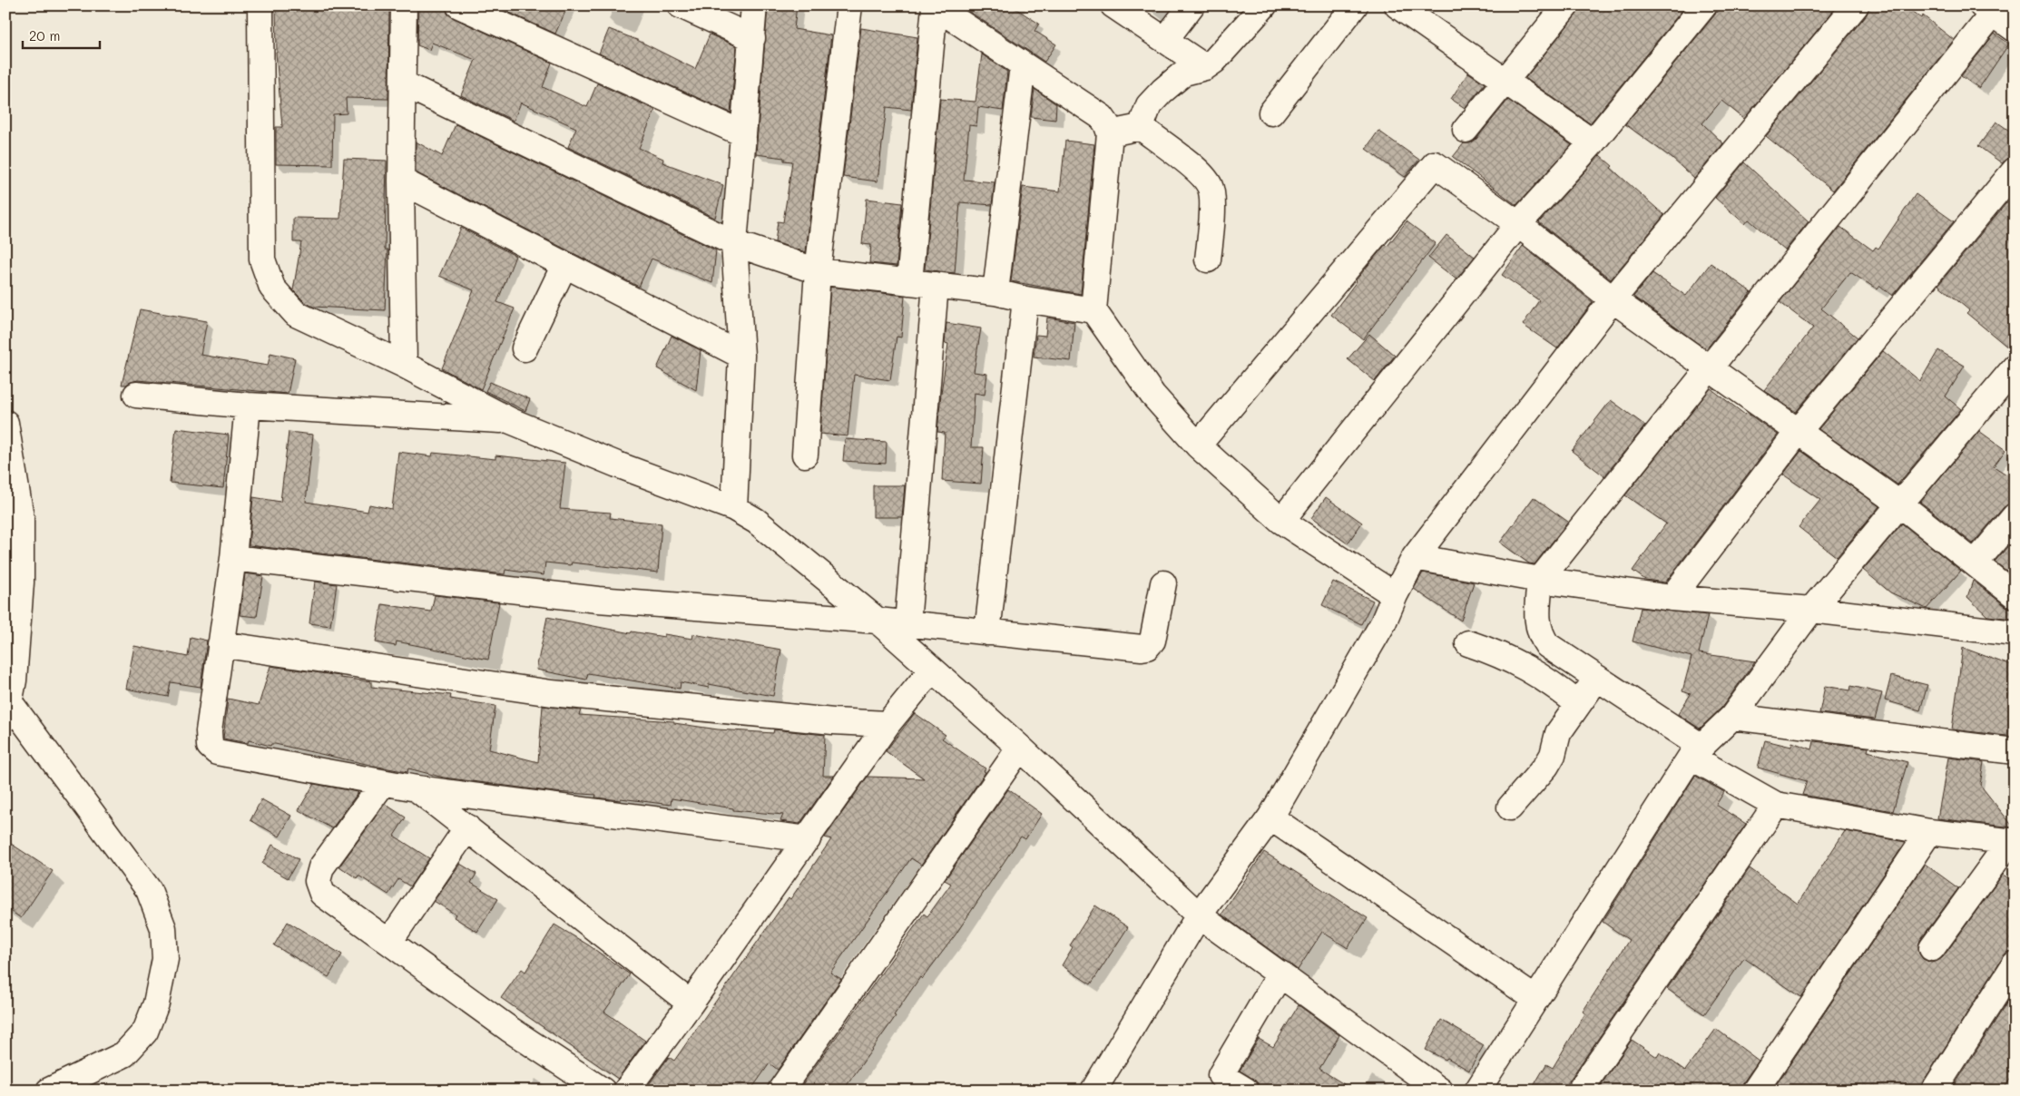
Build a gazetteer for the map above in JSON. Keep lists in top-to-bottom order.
{
  "scale_bar": "20 m"
}
